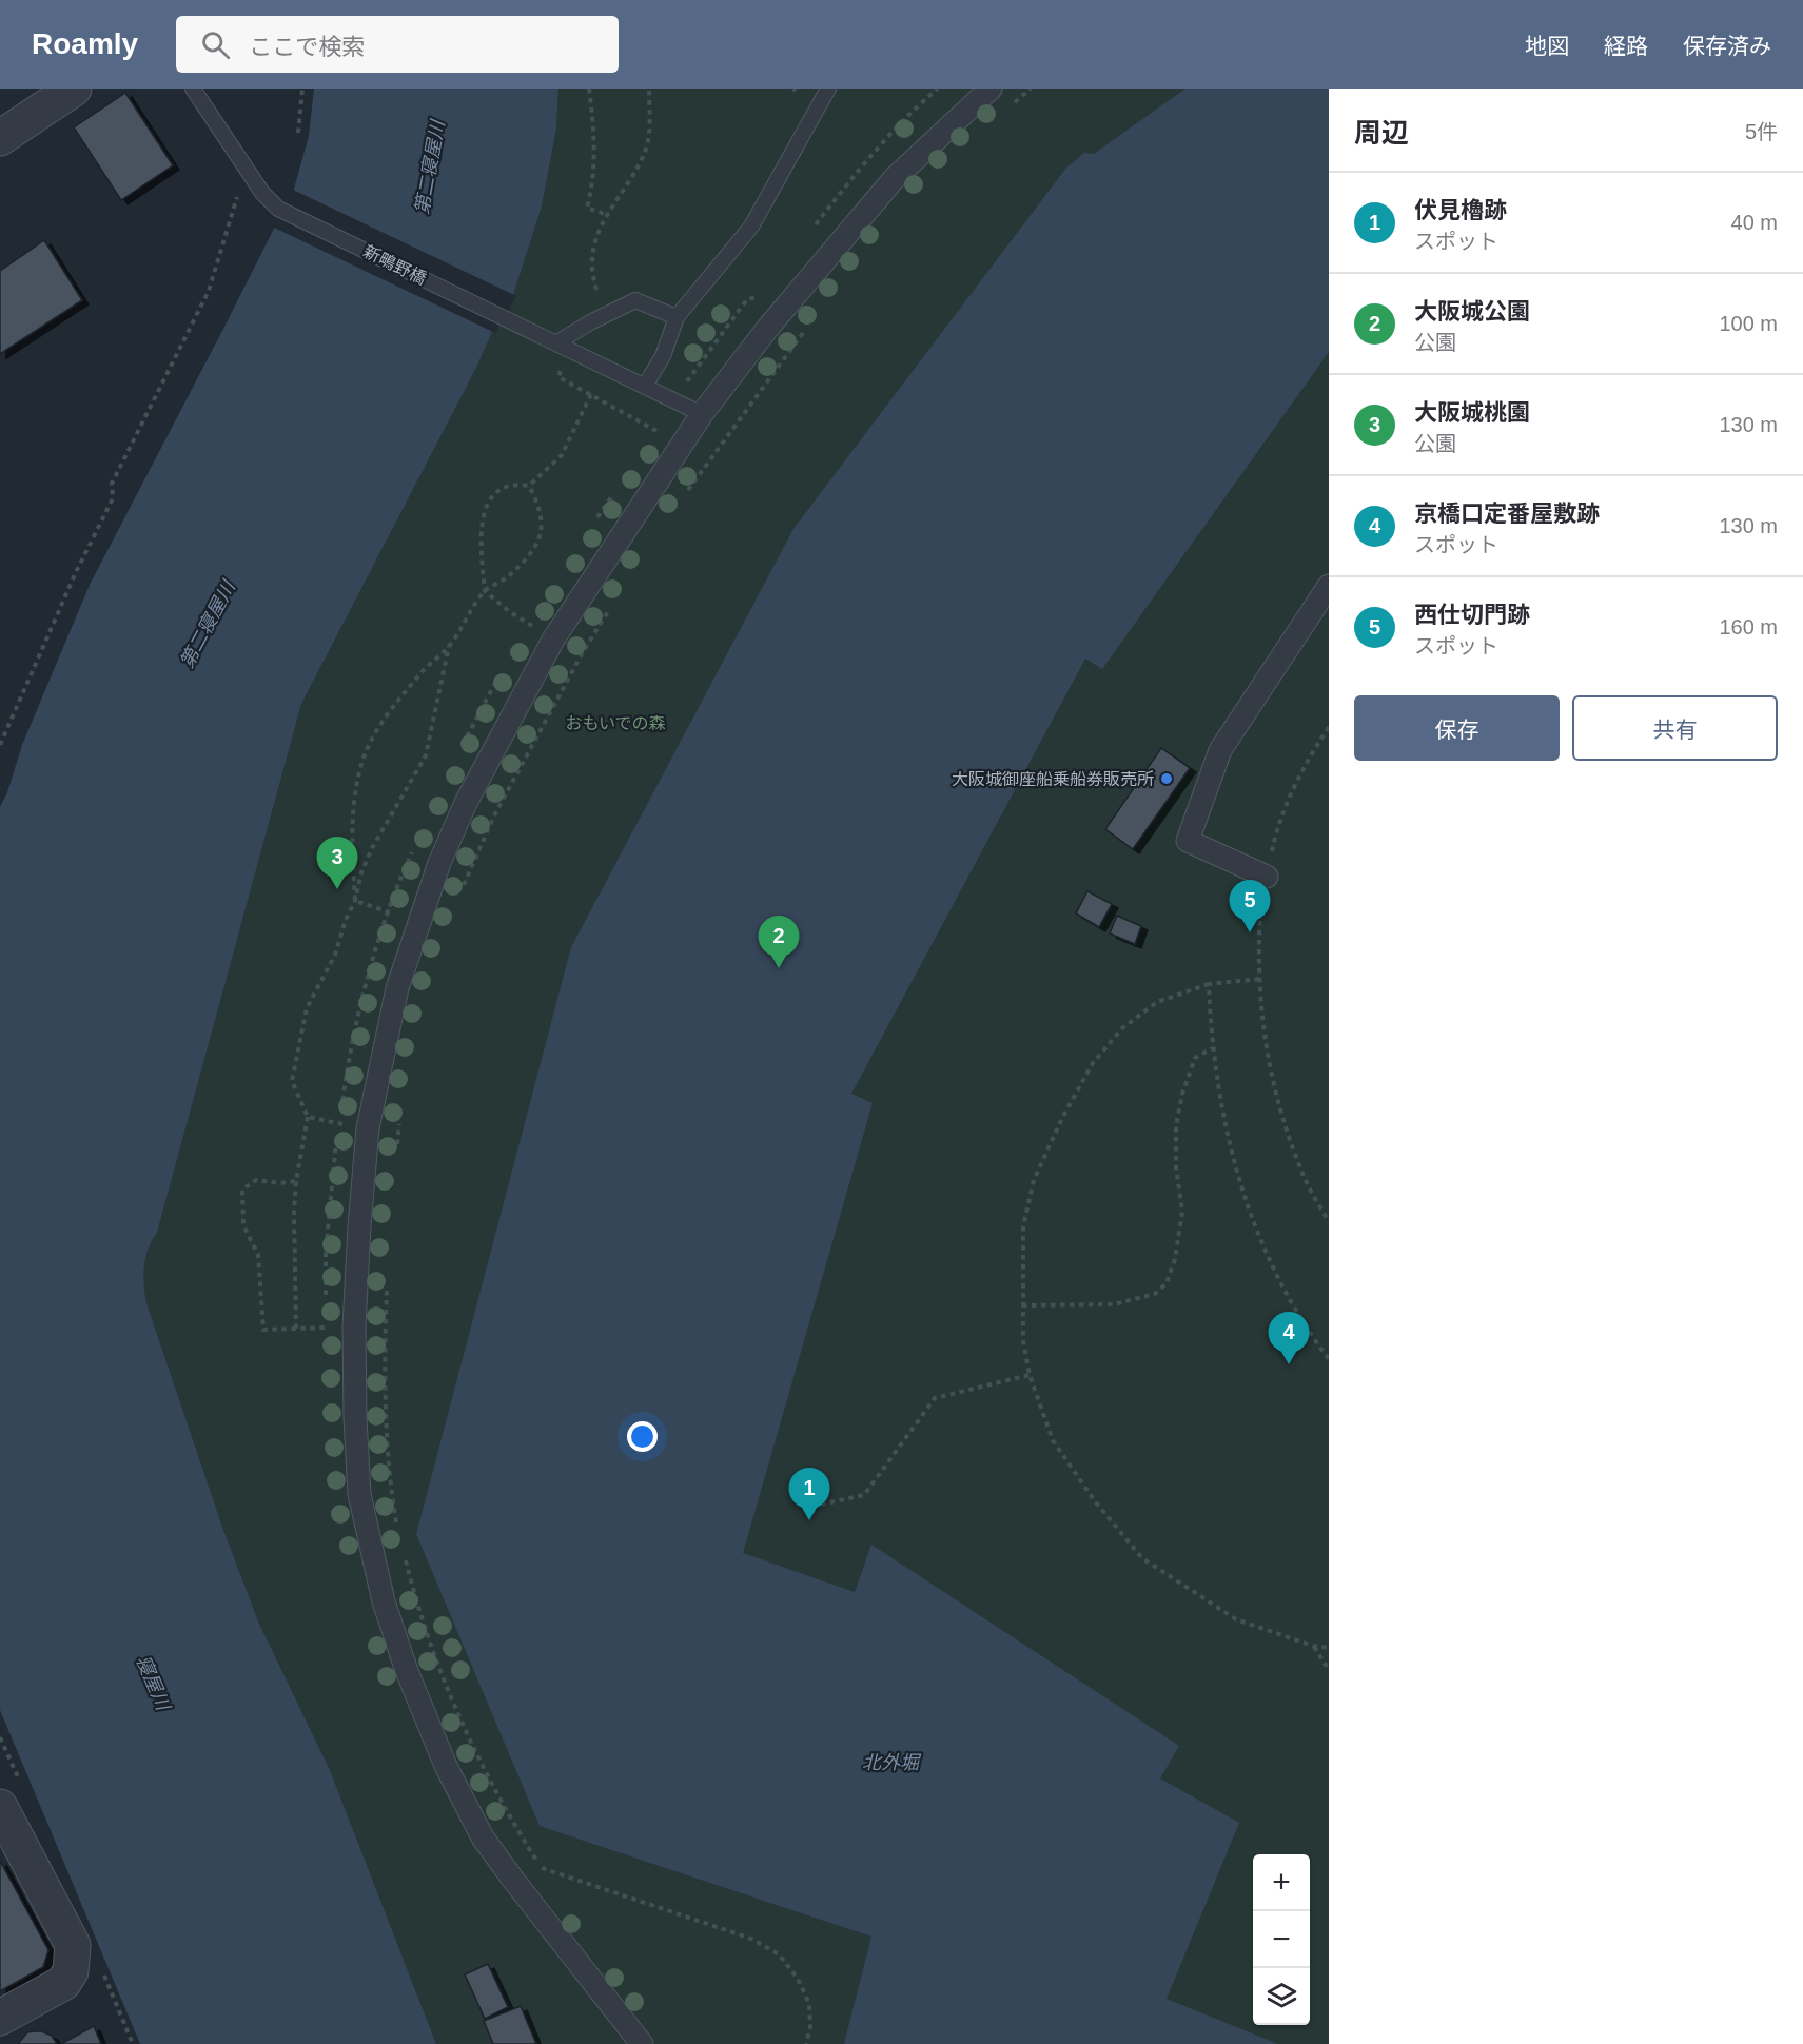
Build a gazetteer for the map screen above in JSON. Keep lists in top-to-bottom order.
{
  "streets": {
    "lane": ["新鴫野橋"]
  },
  "water": ["第二寝屋川", "寝屋川", "北外堀"],
  "parks": ["おもいでの森"],
  "places": ["大阪城御座船乗船券販売所"],
  "page": {
    "header": "Roamly",
    "search": "ここで検索",
    "nav": ["地図", "経路", "保存済み"],
    "heading": ["周辺", "5件"],
    "list": [
      {
        "mark": "1",
        "name": "伏見櫓跡",
        "note": "スポット",
        "value": "40 m"
      },
      {
        "mark": "2",
        "name": "大阪城公園",
        "note": "公園",
        "value": "100 m"
      },
      {
        "mark": "3",
        "name": "大阪城桃園",
        "note": "公園",
        "value": "130 m"
      },
      {
        "mark": "4",
        "name": "京橋口定番屋敷跡",
        "note": "スポット",
        "value": "130 m"
      },
      {
        "mark": "5",
        "name": "西仕切門跡",
        "note": "スポット",
        "value": "160 m"
      }
    ],
    "buttons": ["保存", "共有"],
    "pins": [
      "3",
      "5",
      "2",
      "4",
      "1"
    ],
    "map_buttons": ["+", "−"]
  }
}
